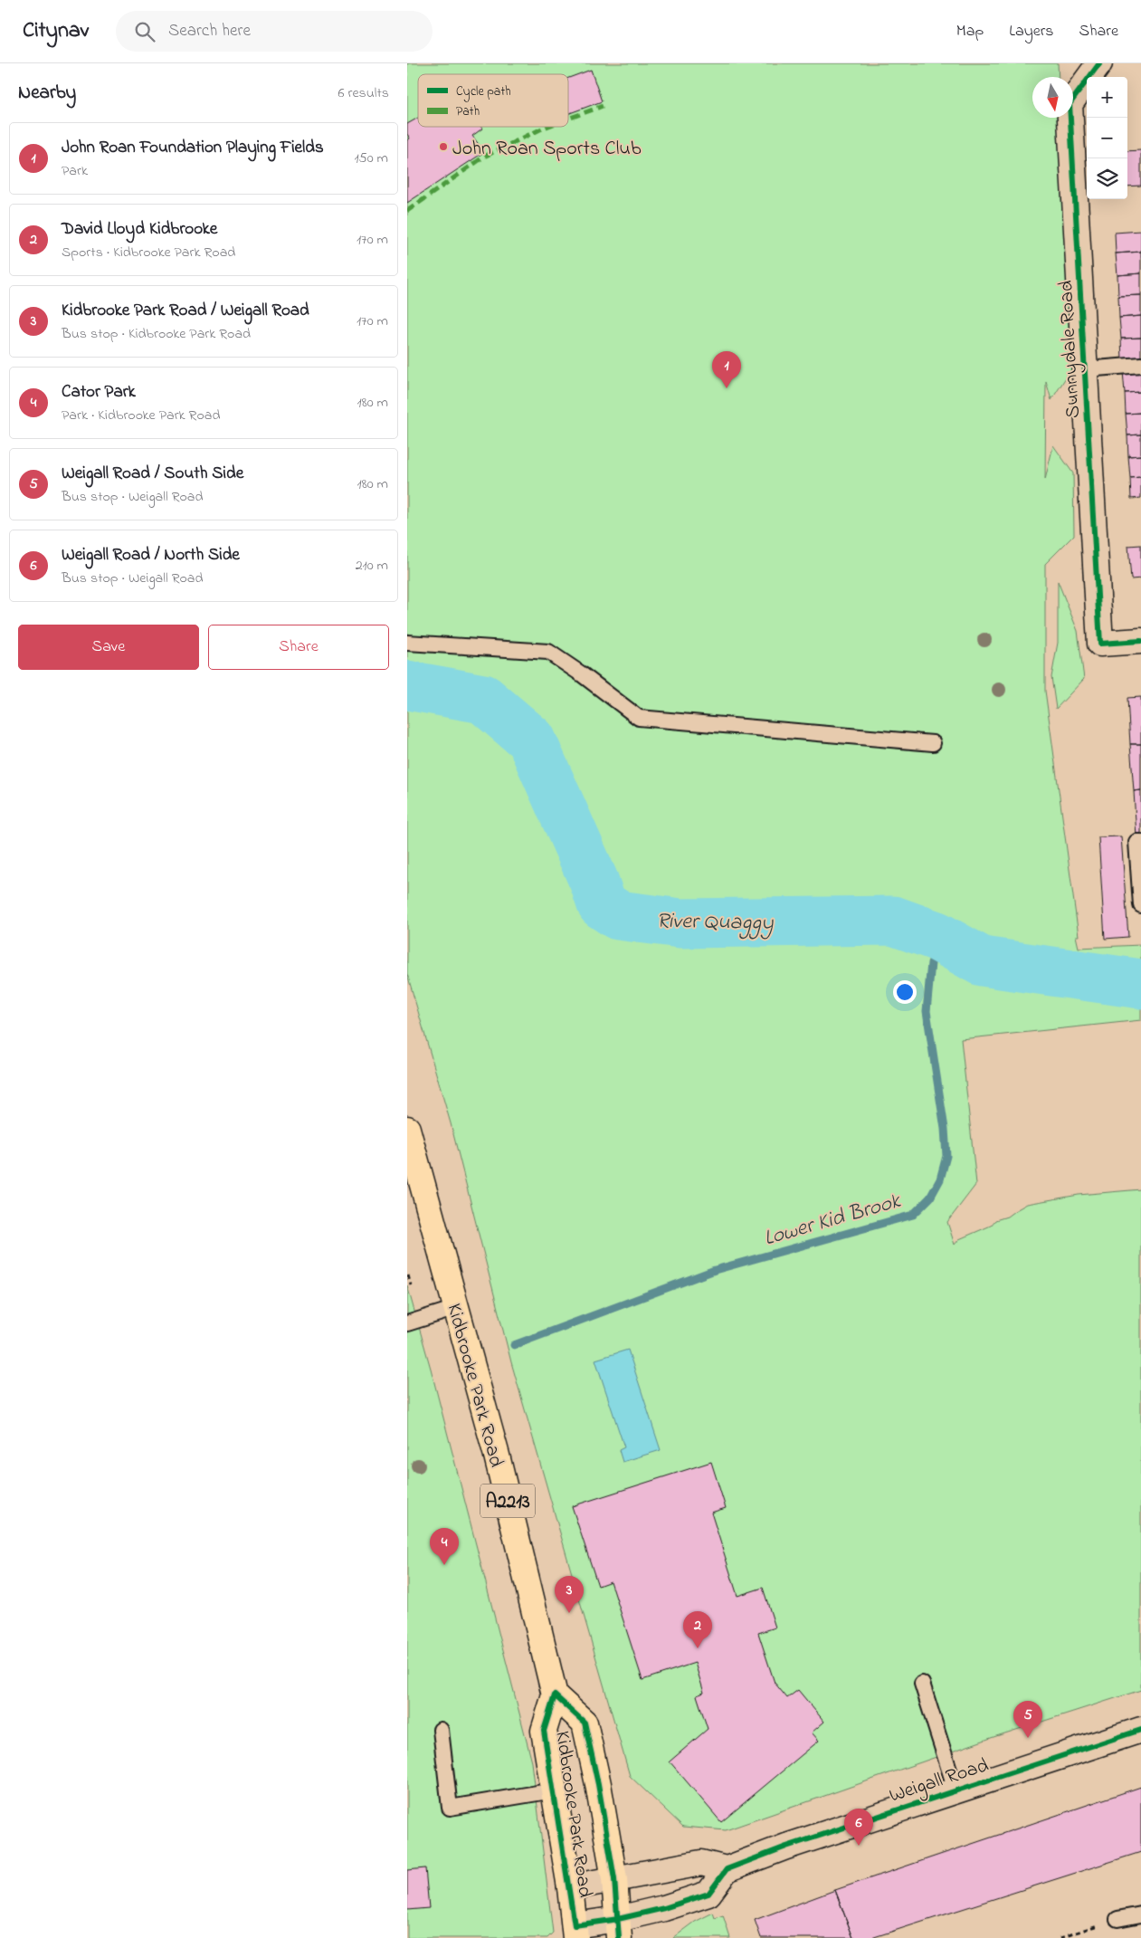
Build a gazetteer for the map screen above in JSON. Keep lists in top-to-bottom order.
{
  "streets": {
    "highway": ["Kidbrooke Park Road", "A2213"],
    "street": ["Sunnydale Road", "Weigall Road"]
  },
  "water": ["River Quaggy", "Lower Kid Brook"],
  "places": ["John Roan Sports Club"],
  "legend": ["Cycle path", "Path"],
  "north": "bottom",
  "page": {
    "header": "Citynav",
    "search": "Search here",
    "nav": ["Map", "Layers", "Share"],
    "heading": ["Nearby", "6 results"],
    "map_buttons": ["+", "−"],
    "list": [
      {
        "mark": "1",
        "name": "John Roan Foundation Playing Fields",
        "note": "Park",
        "value": "150 m"
      },
      {
        "mark": "2",
        "name": "David Lloyd Kidbrooke",
        "note": "Sports · Kidbrooke Park Road",
        "value": "170 m"
      },
      {
        "mark": "3",
        "name": "Kidbrooke Park Road / Weigall Road",
        "note": "Bus stop · Kidbrooke Park Road",
        "value": "170 m"
      },
      {
        "mark": "4",
        "name": "Cator Park",
        "note": "Park · Kidbrooke Park Road",
        "value": "180 m"
      },
      {
        "mark": "5",
        "name": "Weigall Road / South Side",
        "note": "Bus stop · Weigall Road",
        "value": "180 m"
      },
      {
        "mark": "6",
        "name": "Weigall Road / North Side",
        "note": "Bus stop · Weigall Road",
        "value": "210 m"
      }
    ],
    "pins": [
      "1",
      "4",
      "3",
      "2",
      "5",
      "6"
    ],
    "buttons": ["Save", "Share"]
  }
}
